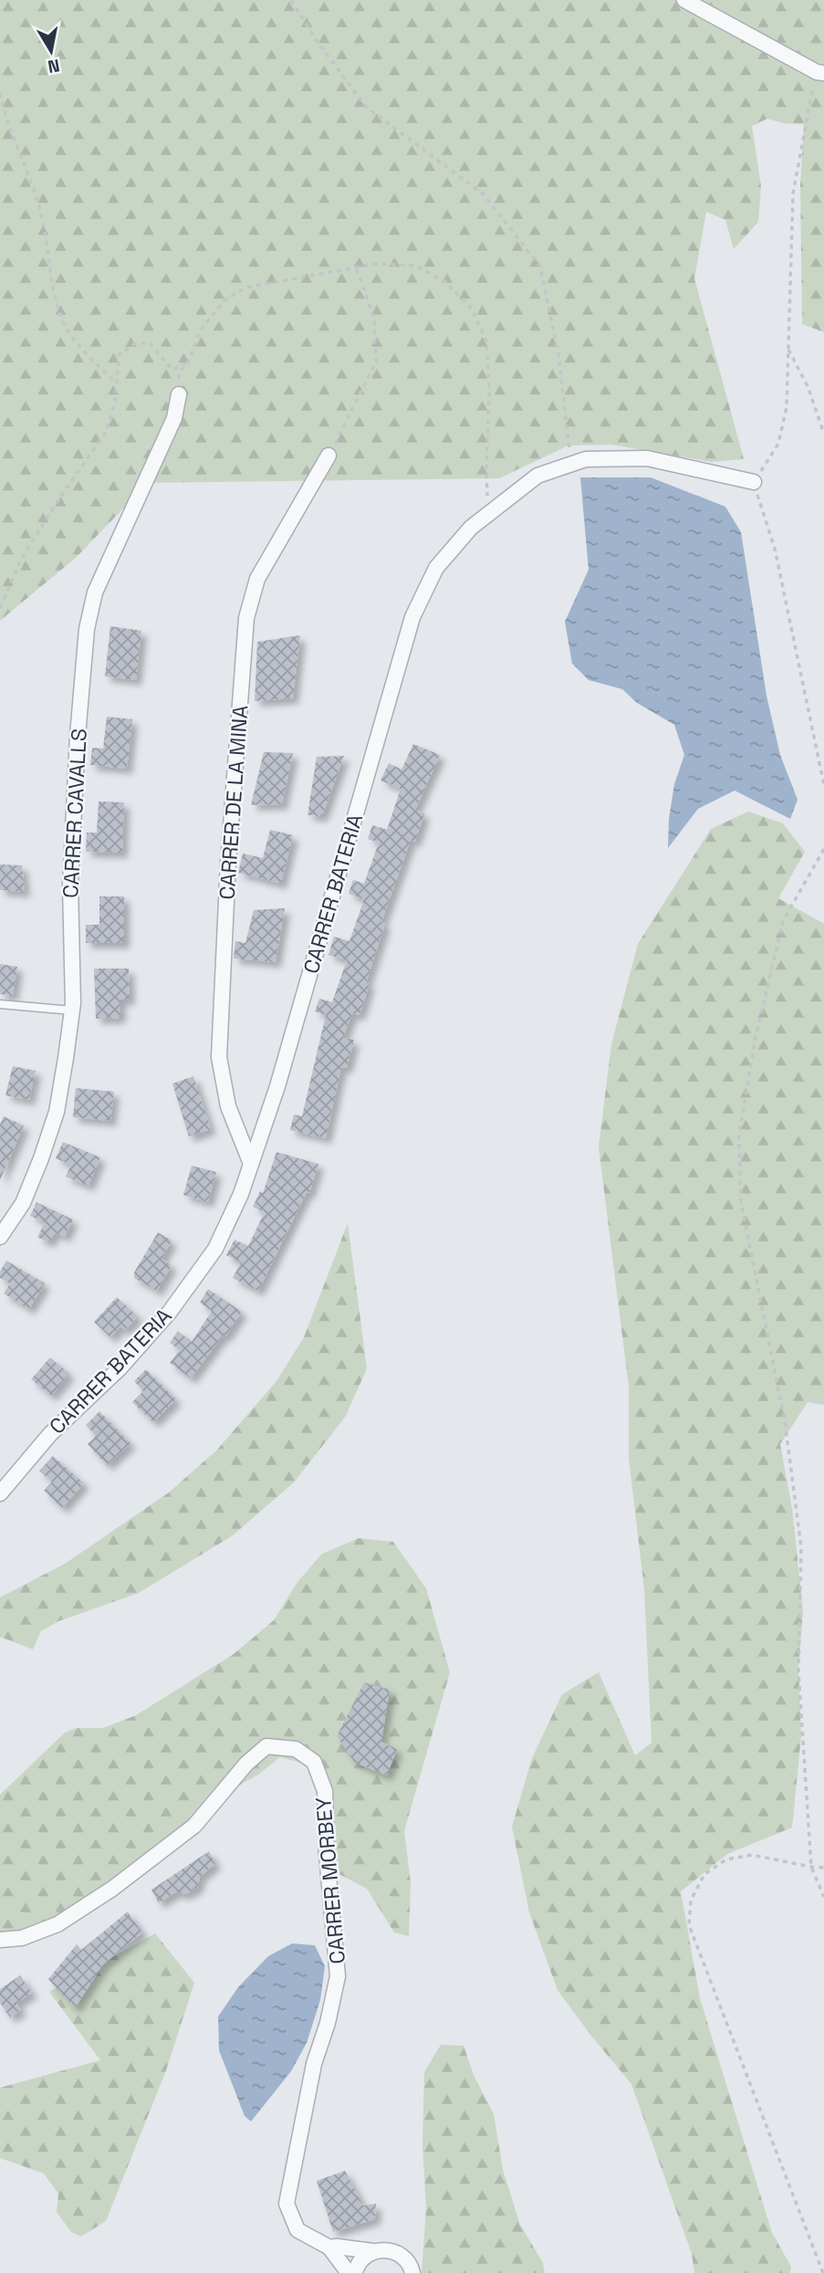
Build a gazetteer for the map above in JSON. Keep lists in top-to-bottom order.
{
  "streets": {
    "street": [
      "CARRER DE LA MINA",
      "CARRER CAVALLS",
      "CARRER BATERIA",
      "CARRER MORBEY"
    ]
  },
  "crossings": [
    ["CARRER DE LA MINA", "CARRER BATERIA"]
  ],
  "north": "bottom"
}
